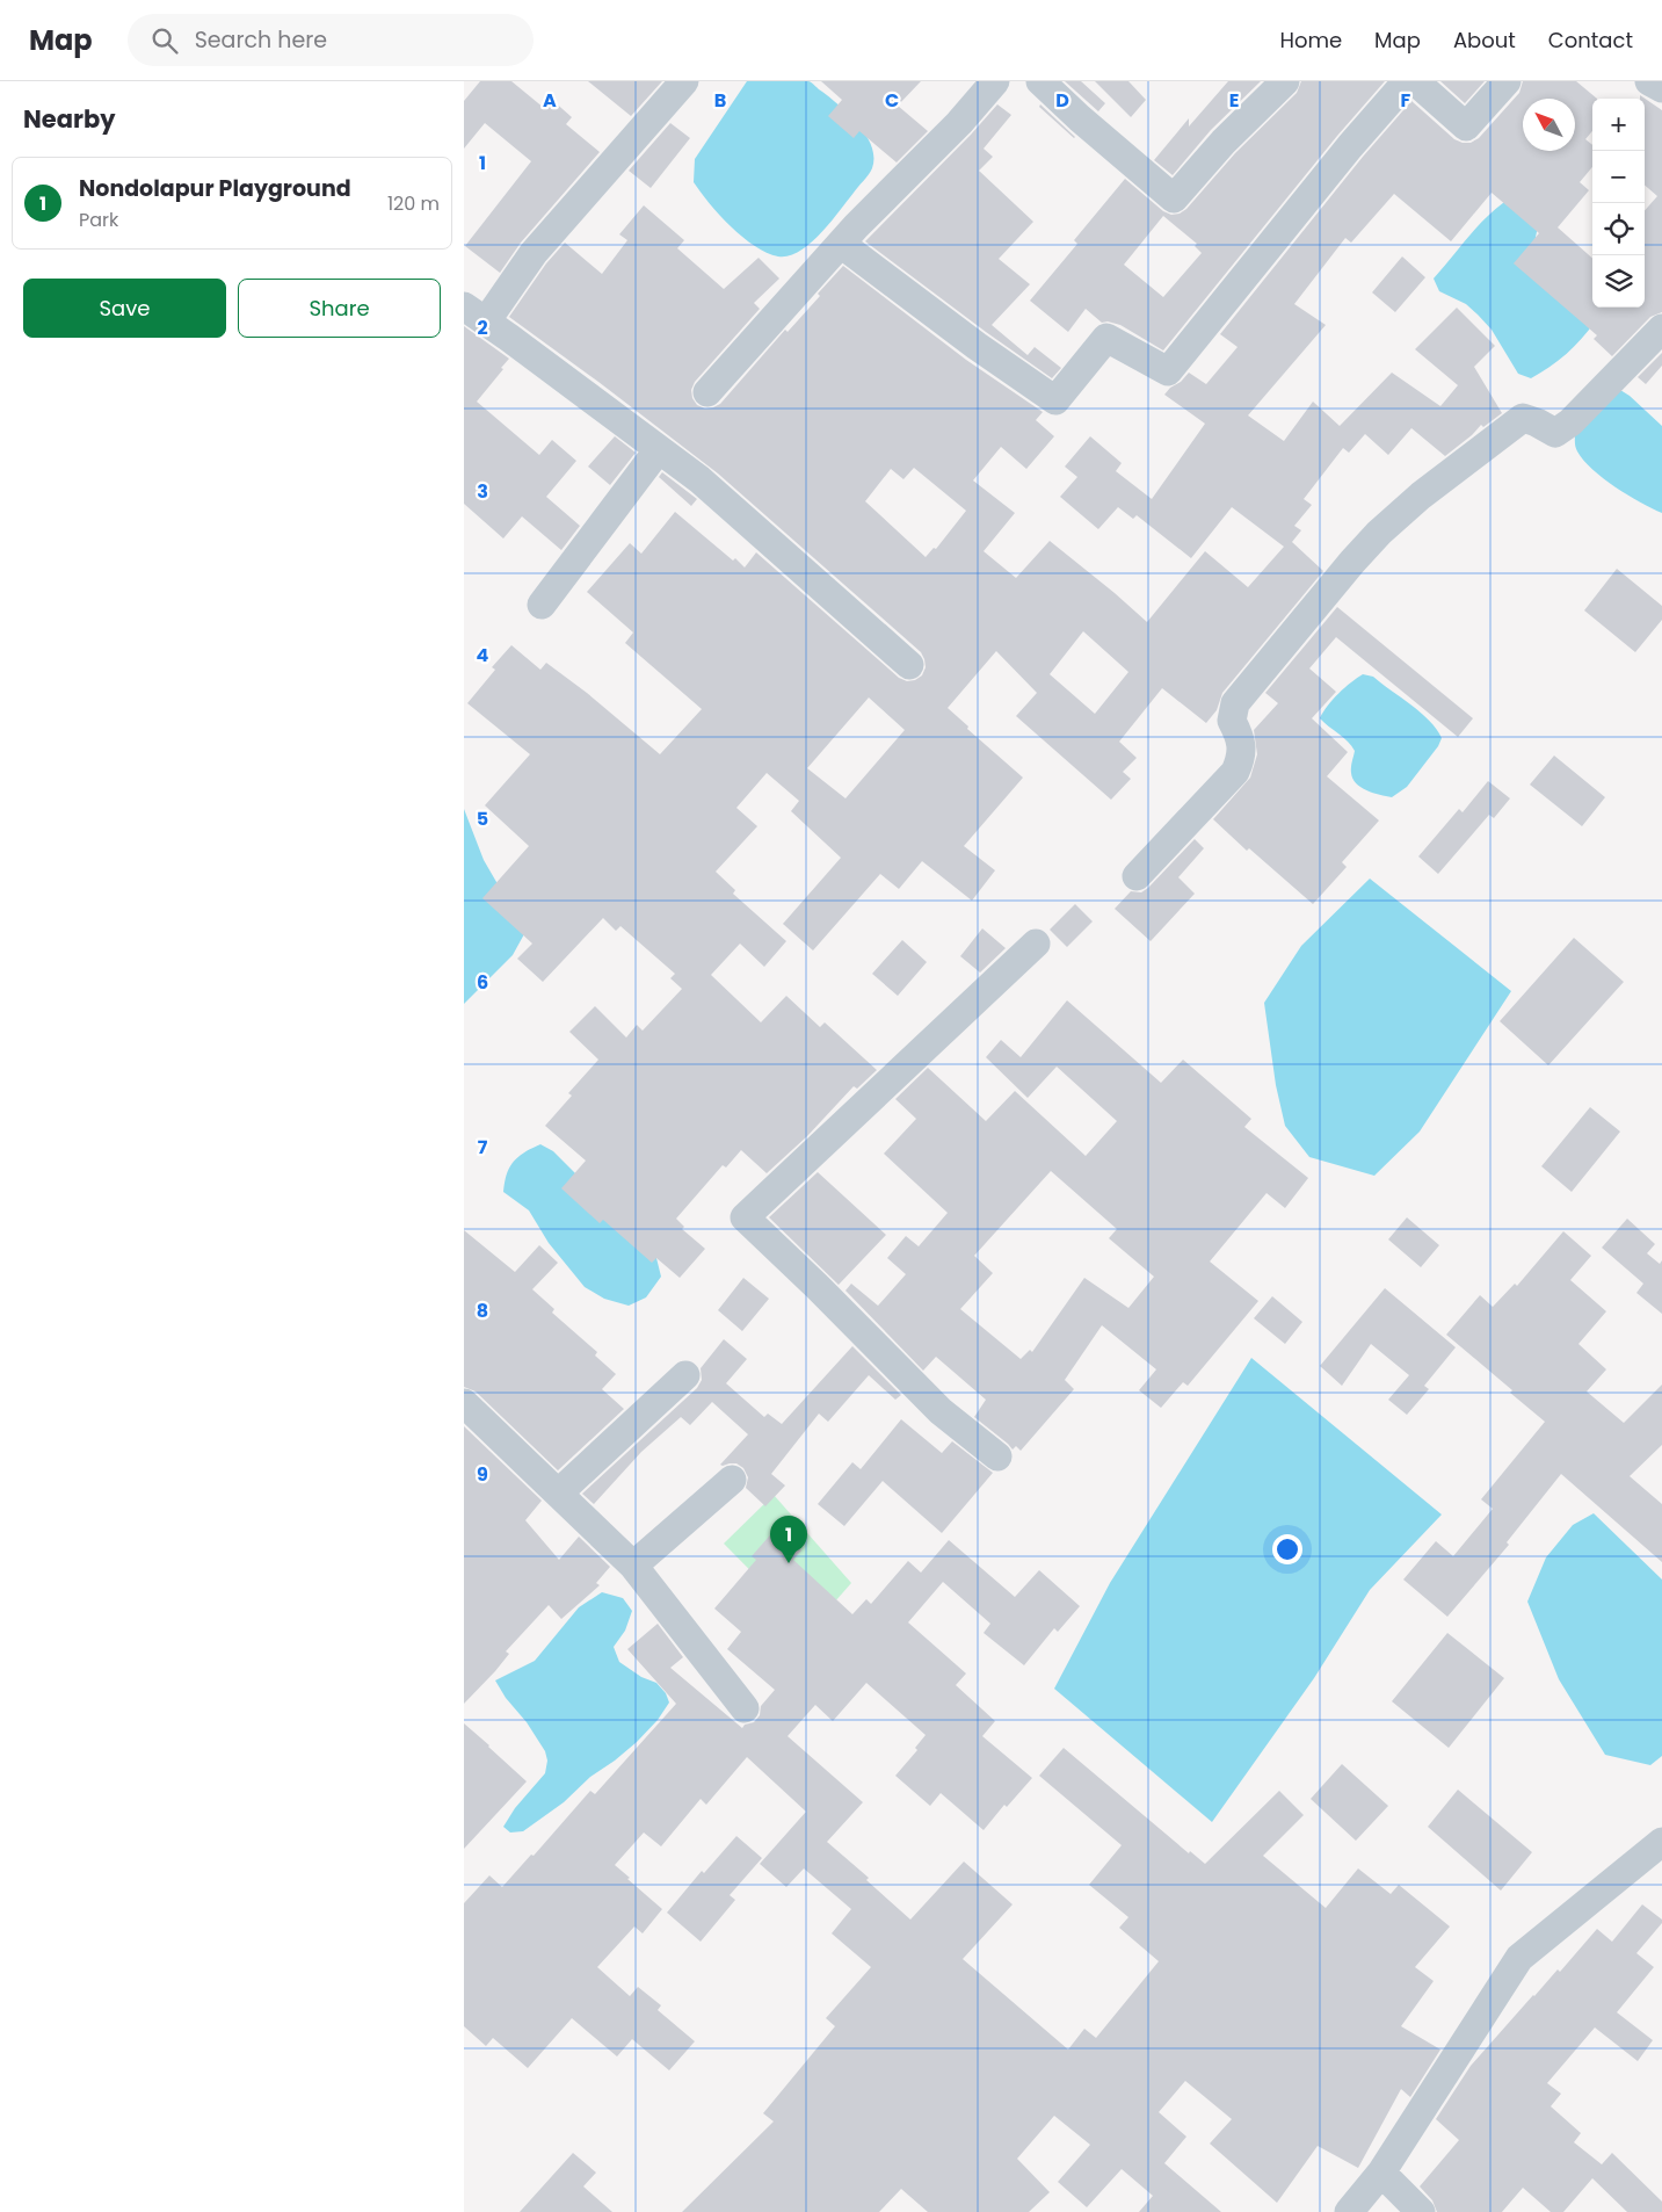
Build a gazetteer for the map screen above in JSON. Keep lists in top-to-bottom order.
{
  "north": "top left",
  "page": {
    "header": "Map",
    "search": "Search here",
    "nav": [
      "Home",
      "Map",
      "About",
      "Contact"
    ],
    "heading": "Nearby",
    "map_buttons": ["+", "−"],
    "list": [
      {
        "mark": "1",
        "name": "Nondolapur Playground",
        "note": "Park",
        "value": "120 m"
      }
    ],
    "buttons": ["Save", "Share"],
    "pins": "1"
  },
  "grid": {
    "columns": [
      "A",
      "B",
      "C",
      "D",
      "E",
      "F"
    ],
    "rows": [
      "1",
      "2",
      "3",
      "4",
      "5",
      "6",
      "7",
      "8",
      "9"
    ]
  }
}
